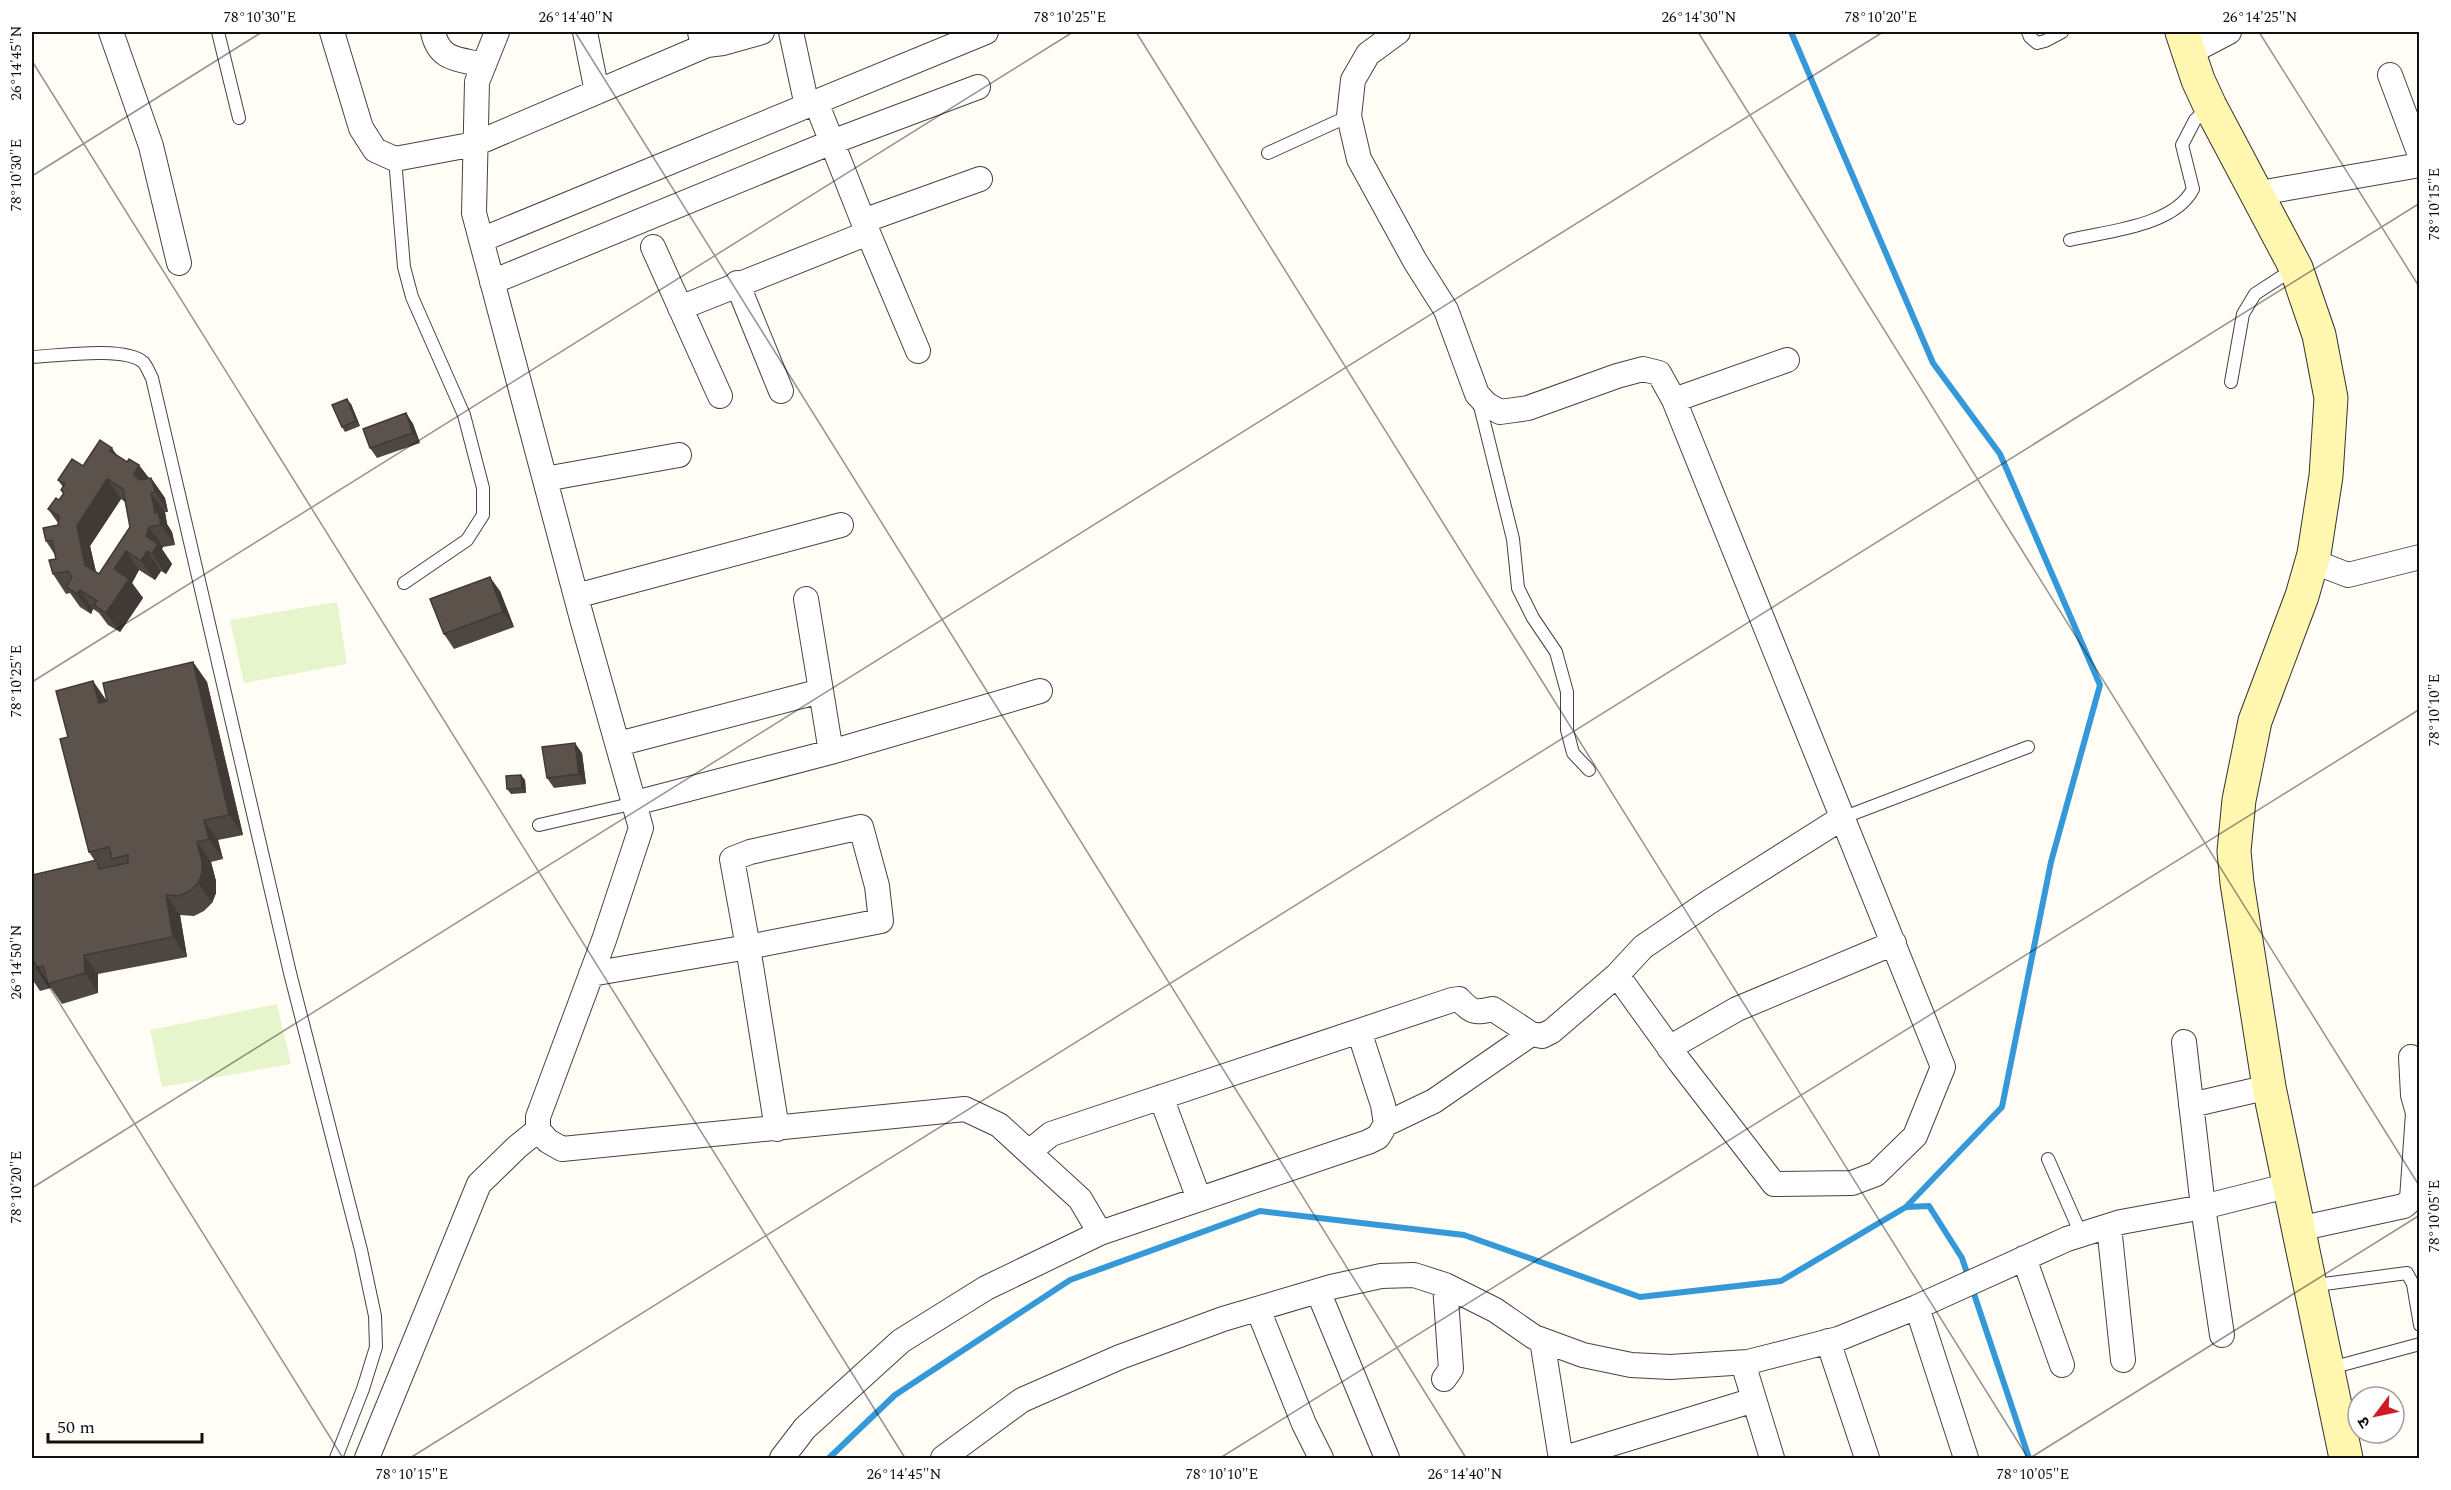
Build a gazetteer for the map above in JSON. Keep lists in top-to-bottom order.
{
  "scale_bar": "50 m",
  "north": "bottom left",
  "coordinates": [
    "78°10'30\"E",
    "26°14'40\"N",
    "78°10'25\"E",
    "26°14'30\"N",
    "78°10'20\"E",
    "26°14'25\"N",
    "26°14'45\"N",
    "78°10'15\"E",
    "78°10'10\"E",
    "26°14'50\"N",
    "78°10'05\"E"
  ]
}
